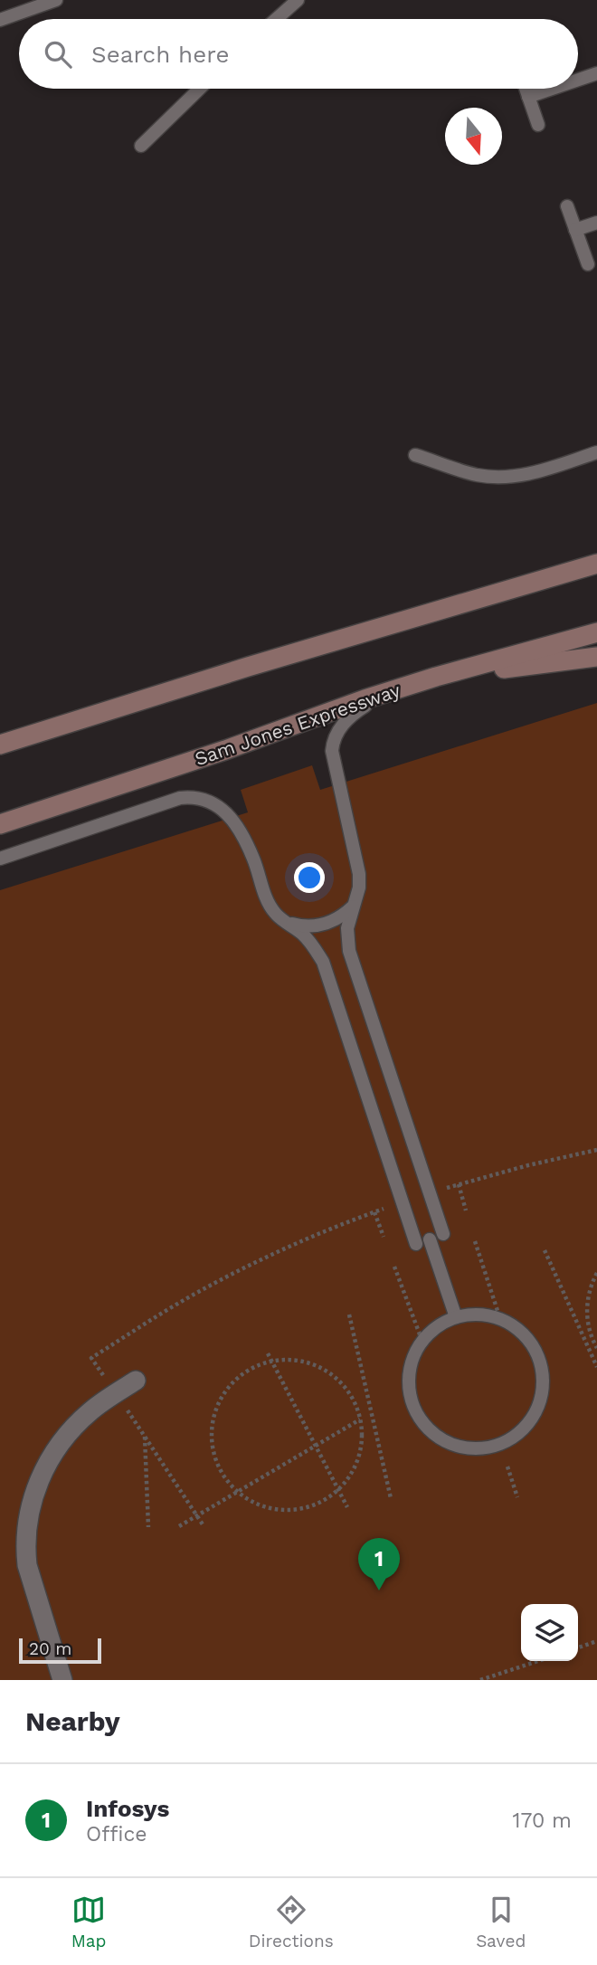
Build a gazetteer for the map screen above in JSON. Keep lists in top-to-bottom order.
{
  "streets": {
    "street": ["Sam Jones Expressway"]
  },
  "scale_bar": "20 m",
  "north": "bottom",
  "page": {
    "search": "Search here",
    "pins": "1",
    "scale": "20 m",
    "heading": "Nearby",
    "list": [
      {
        "mark": "1",
        "name": "Infosys",
        "note": "Office",
        "value": "170 m"
      }
    ],
    "nav": ["Map", "Directions", "Saved"]
  }
}
